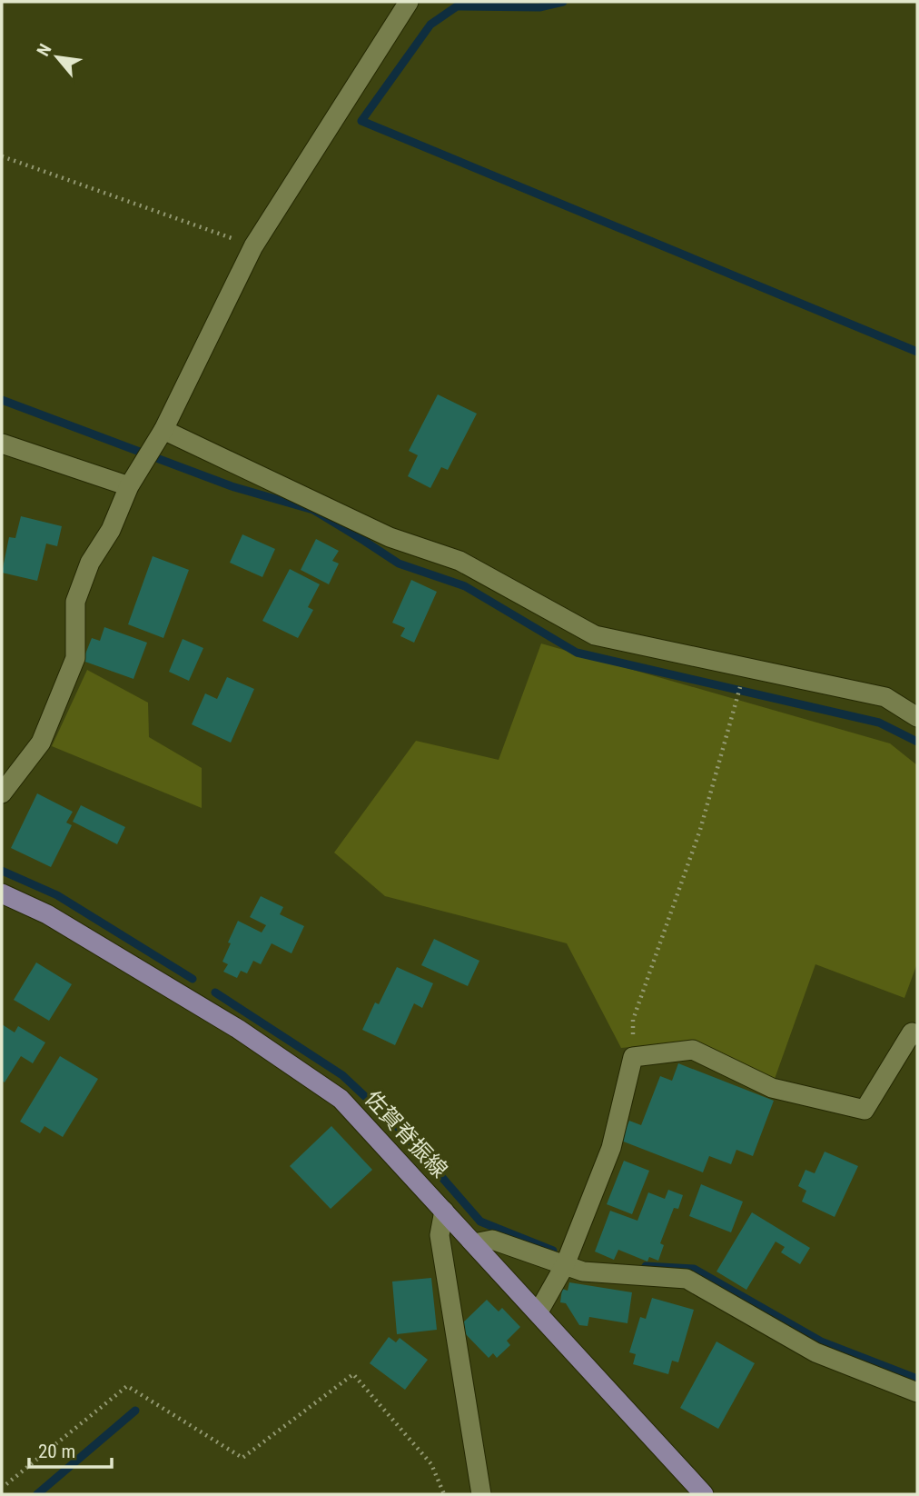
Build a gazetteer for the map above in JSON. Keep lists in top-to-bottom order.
{
  "streets": {
    "main road": ["佐賀脊振線"]
  },
  "scale_bar": "20 m",
  "north": "top left"
}
